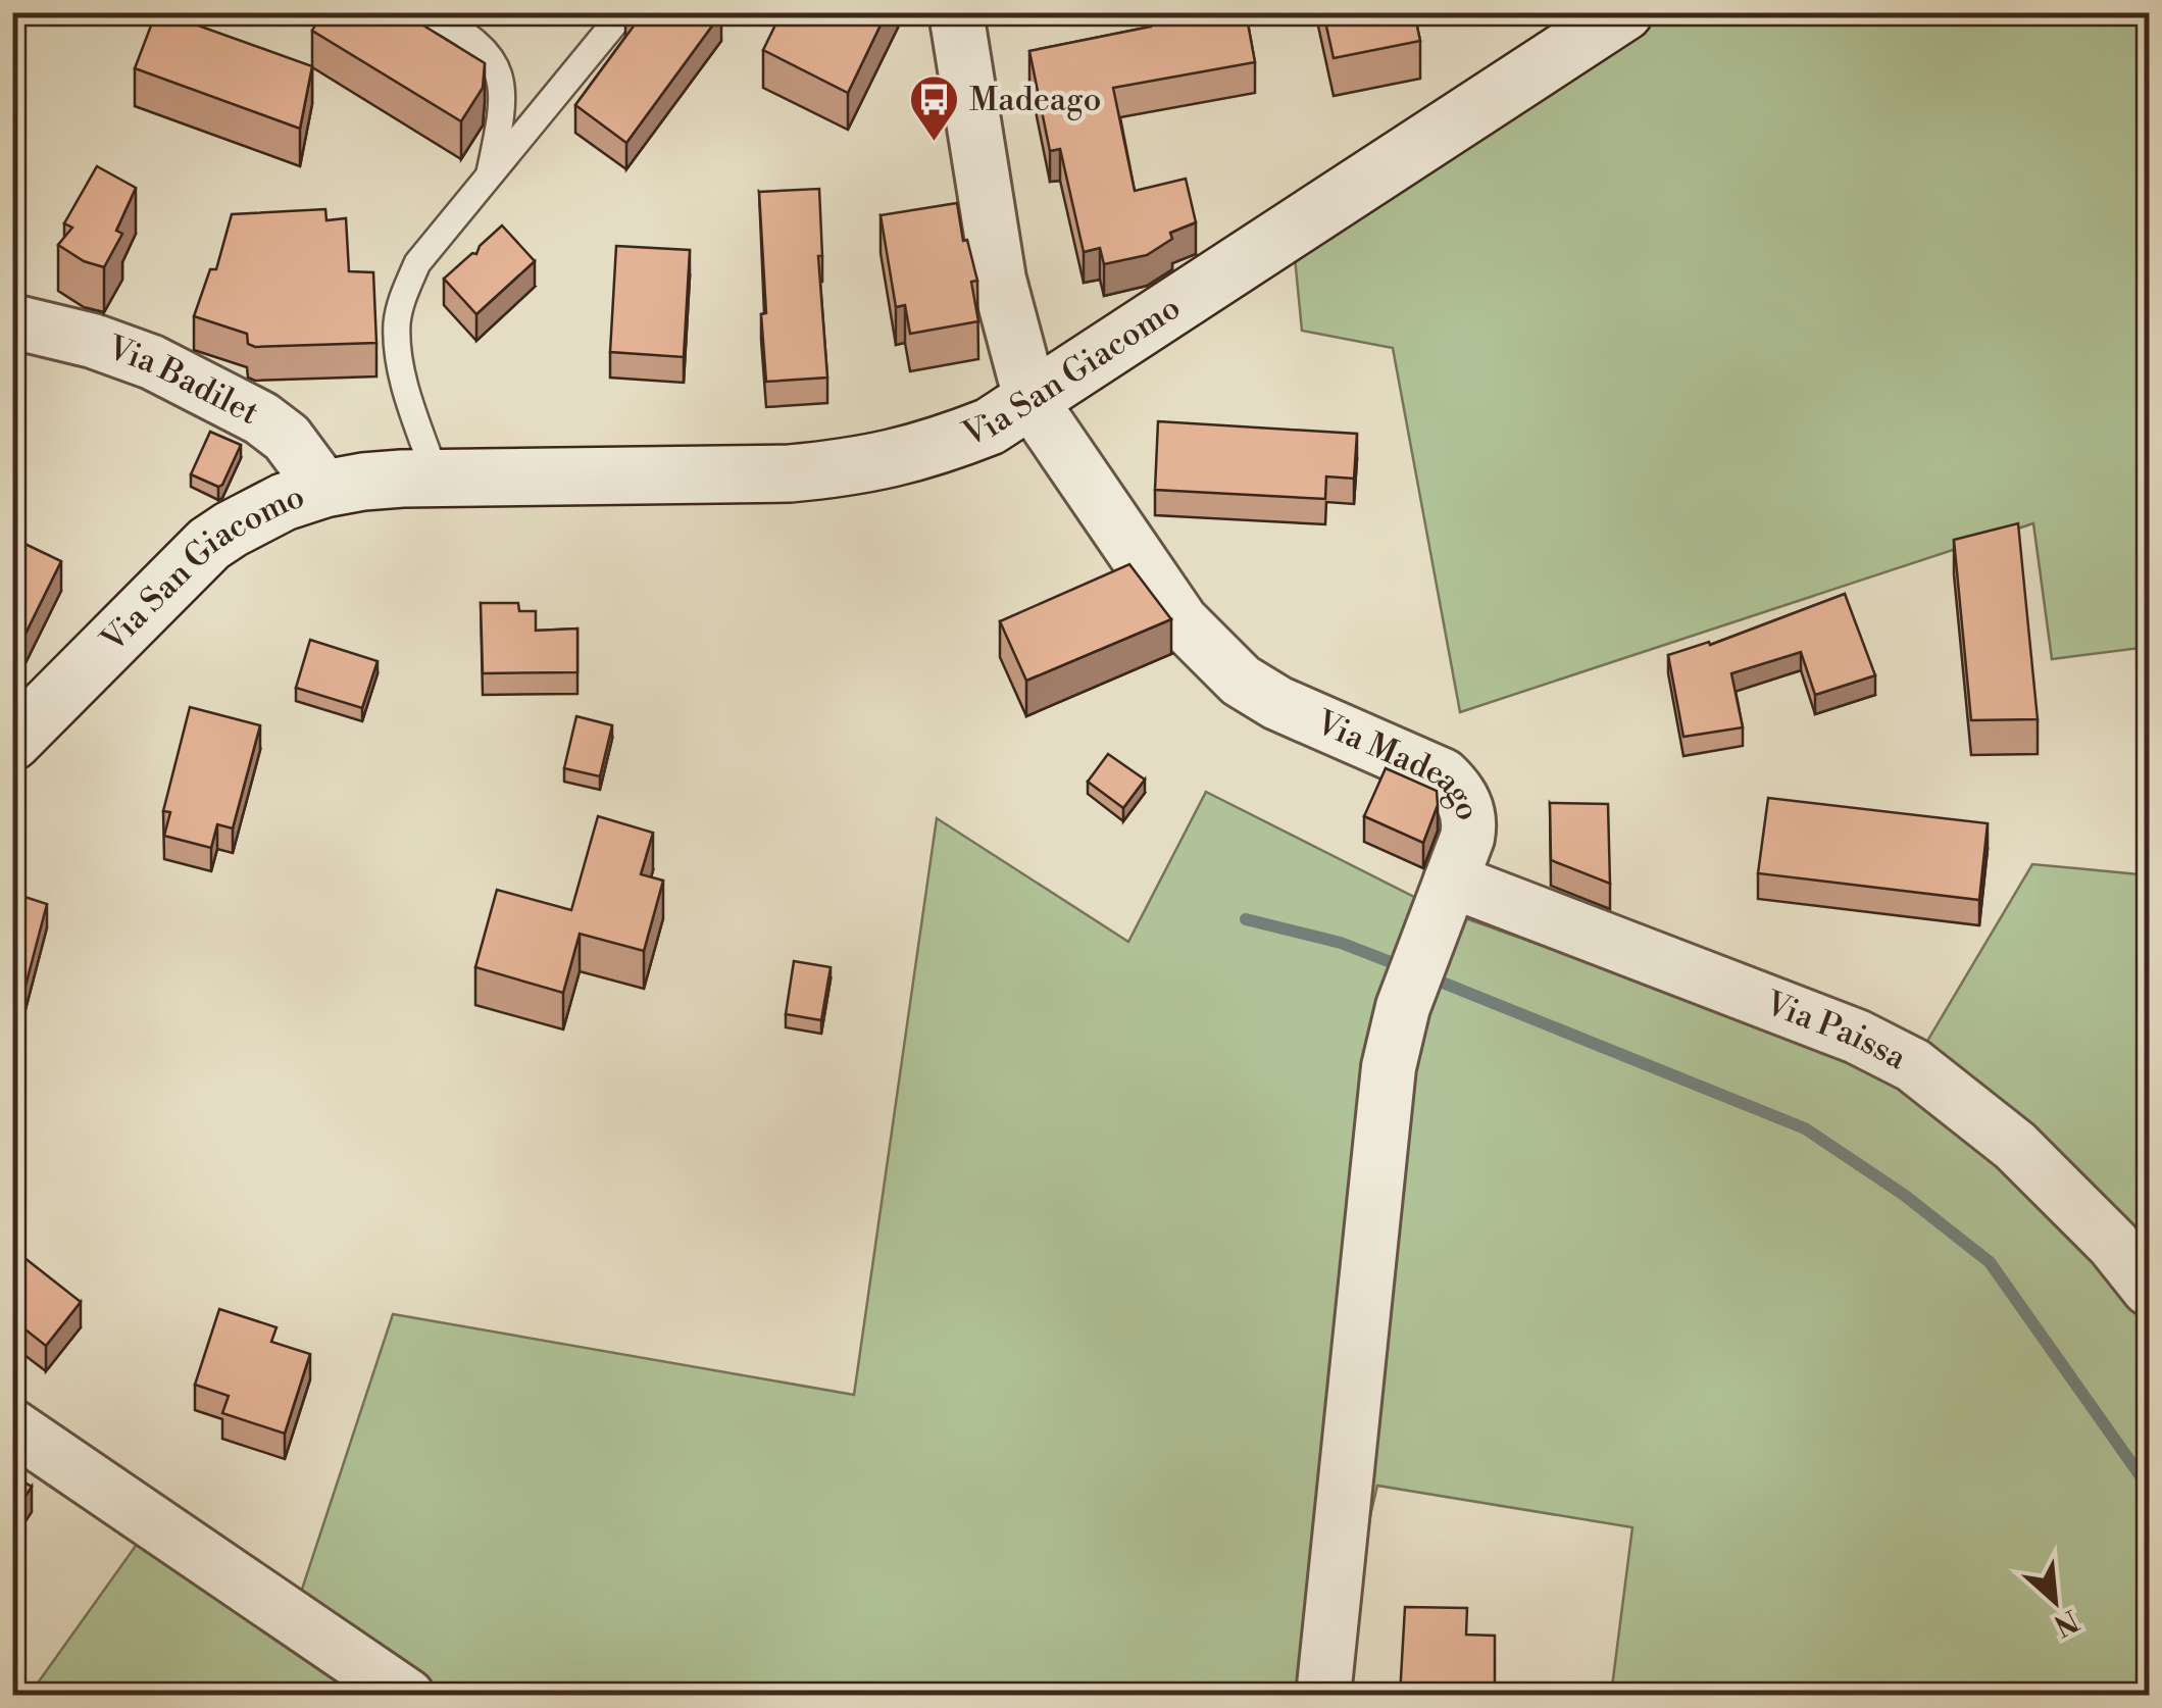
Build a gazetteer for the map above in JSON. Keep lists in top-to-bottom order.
{
  "streets": {
    "street": [
      "Via San Giacomo",
      "Via Badilet",
      "Via Madeago",
      "Via Paissa"
    ]
  },
  "crossings": [
    ["Via San Giacomo", "Via Badilet"],
    ["Via San Giacomo", "Via Madeago"],
    ["Via Madeago", "Via Paissa"]
  ],
  "places": {
    "bus stop": ["Madeago"]
  },
  "north": "bottom right"
}
